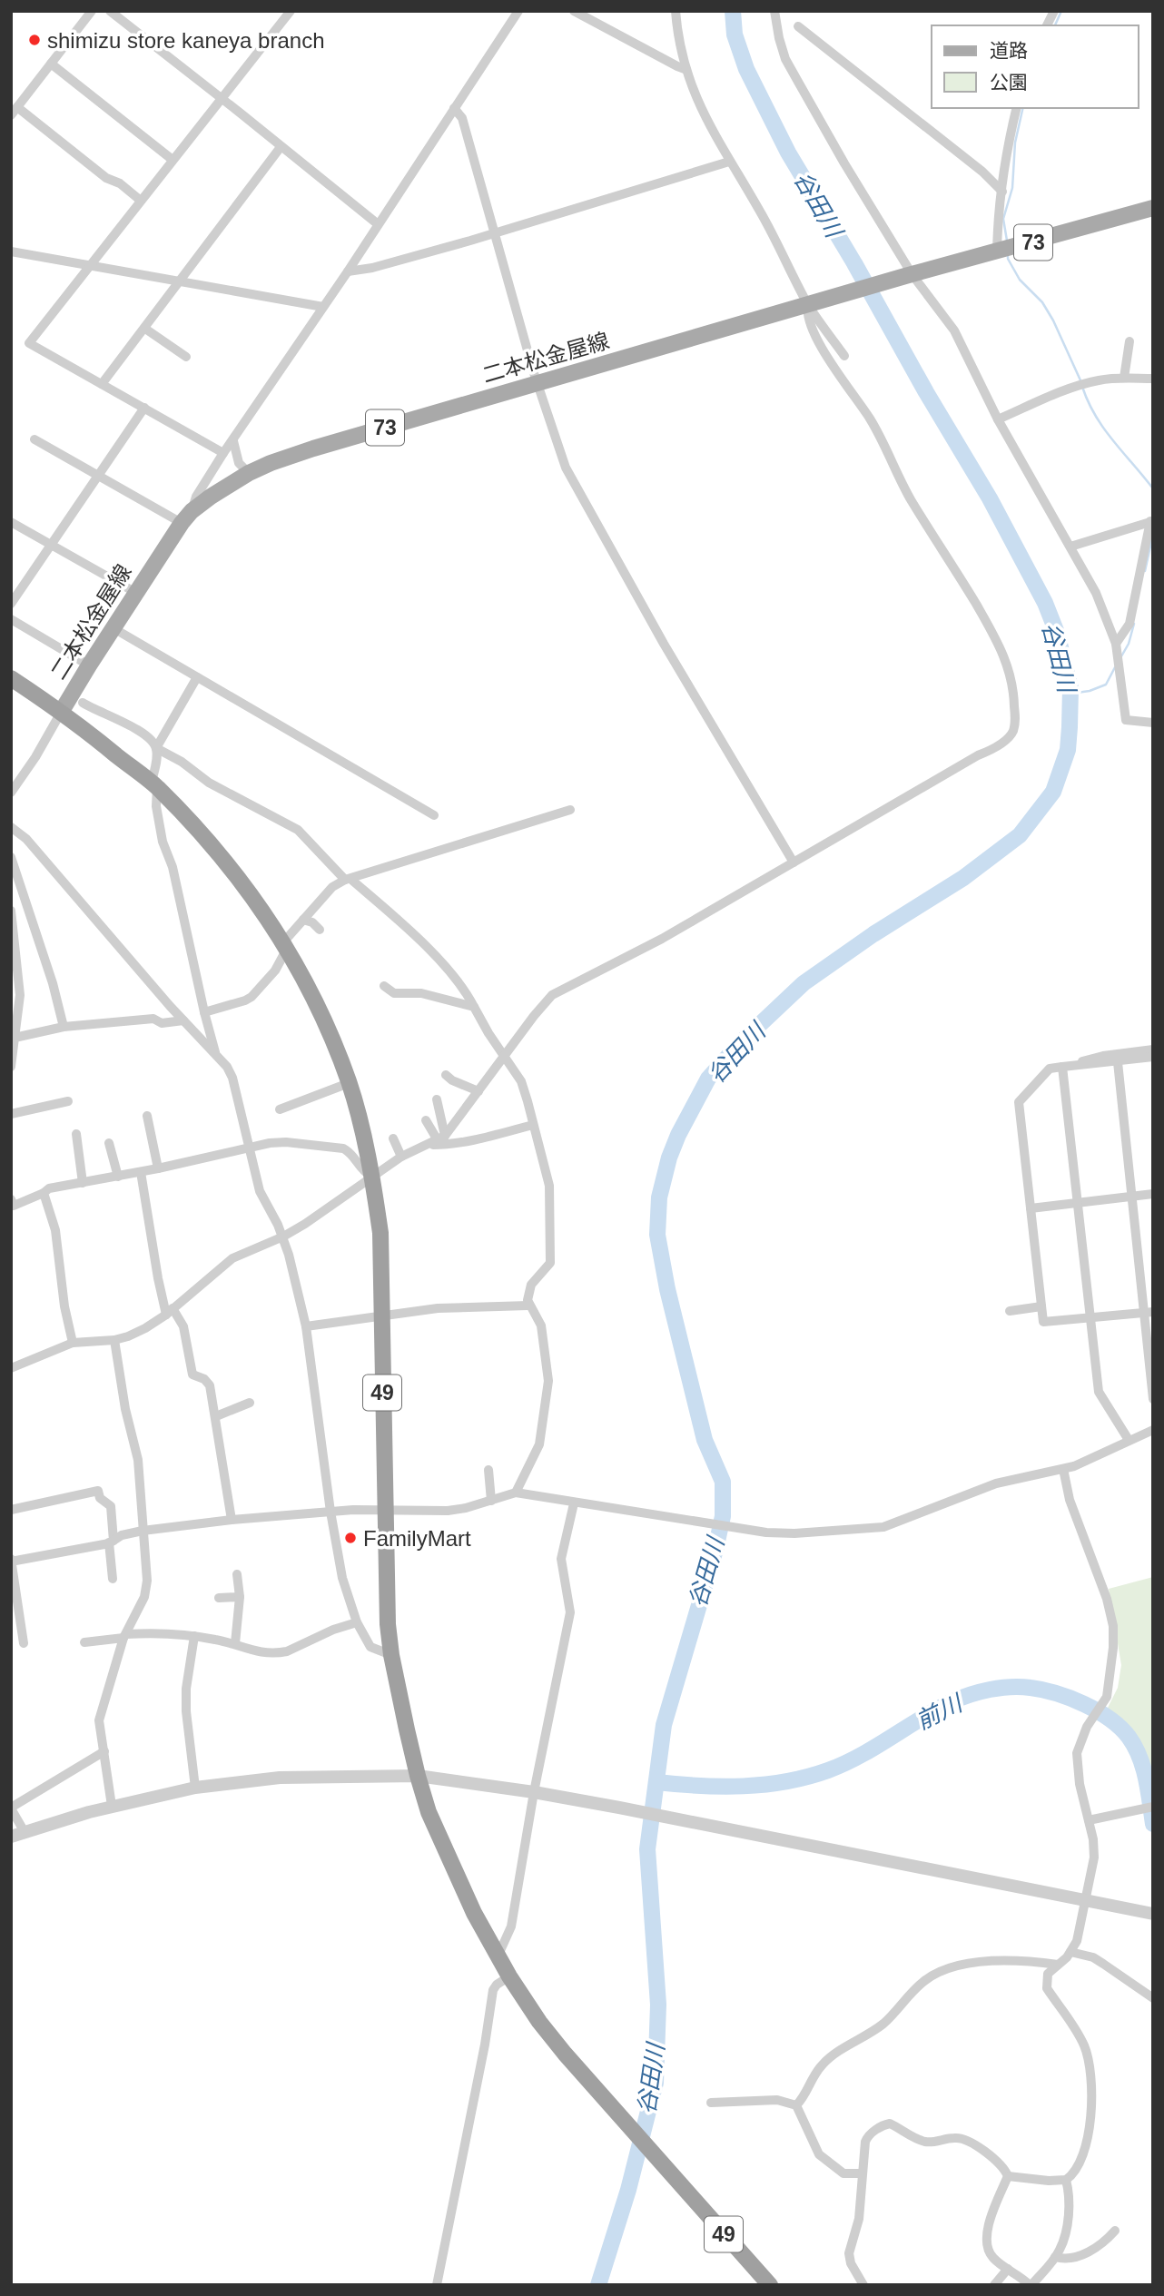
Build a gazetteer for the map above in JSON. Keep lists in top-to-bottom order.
{
  "streets": {
    "highway": ["49"],
    "main road": ["73", "二本松金屋線"]
  },
  "crossings": [
    ["二本松金屋線", "49"]
  ],
  "water": ["谷田川", "前川"],
  "places": ["shimizu store kaneya branch", "FamilyMart"],
  "legend": ["道路", "公園"]
}
